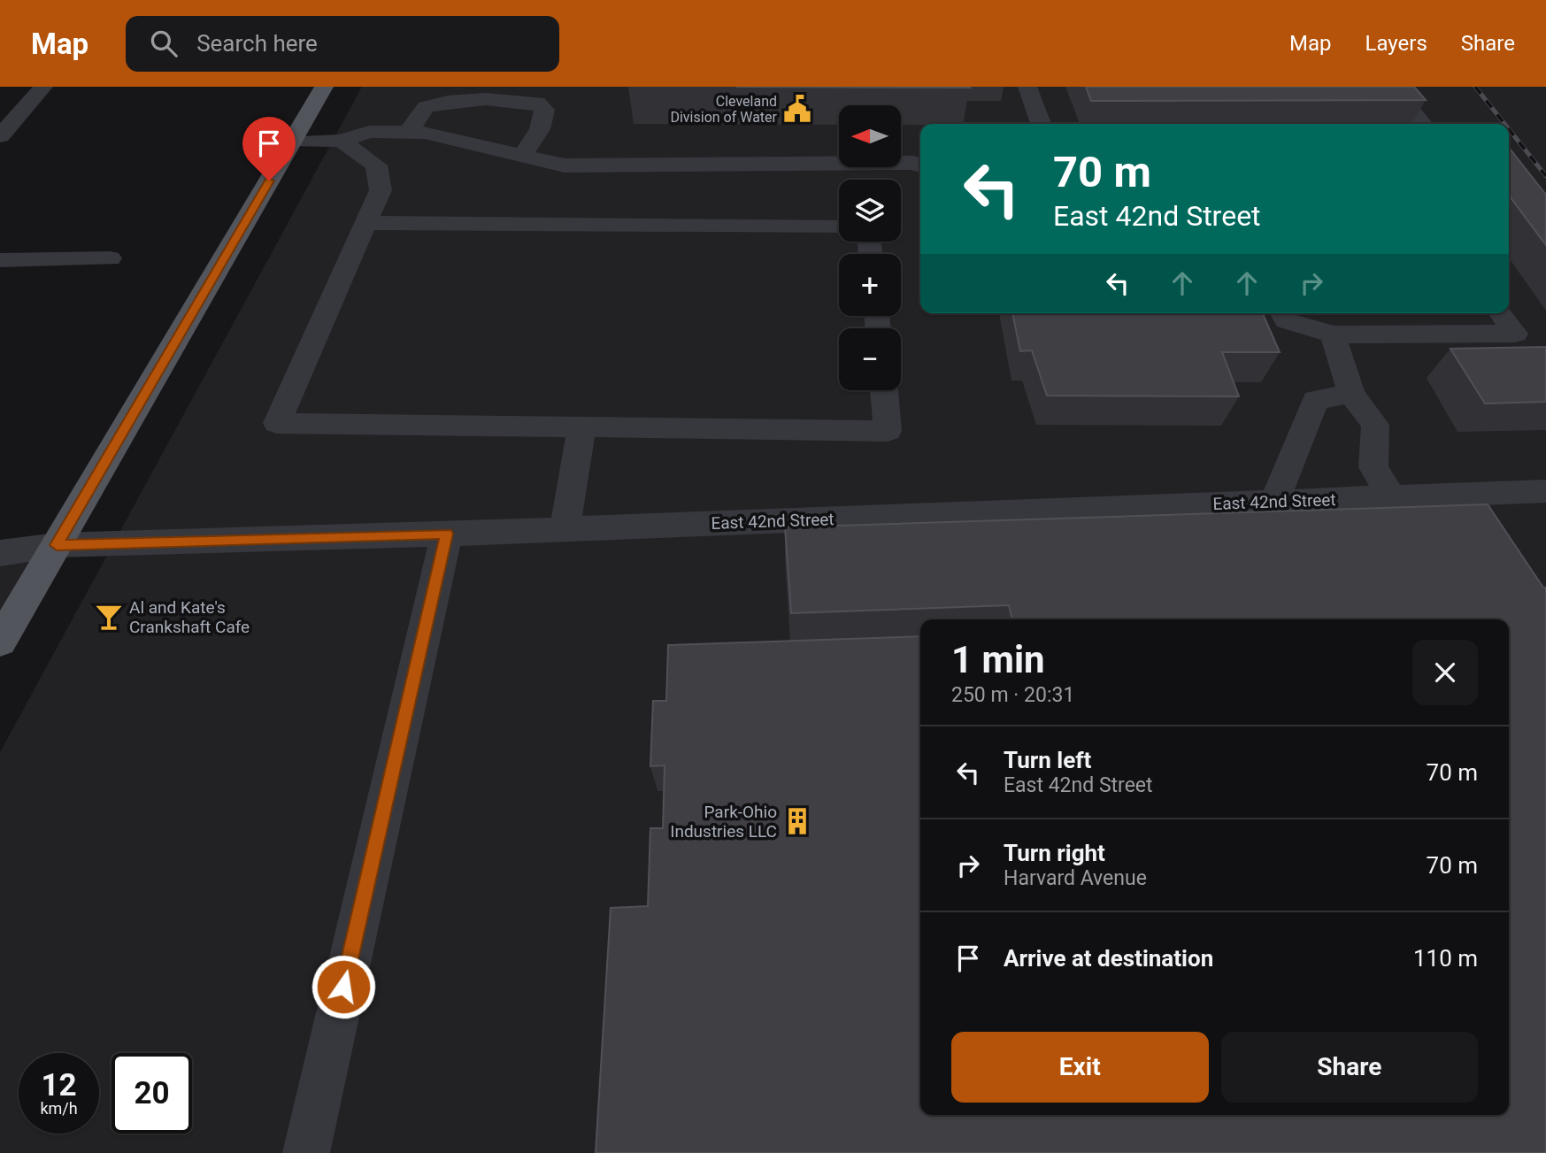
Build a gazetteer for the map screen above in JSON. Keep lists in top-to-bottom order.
{
  "streets": {
    "street": ["East 42nd Street"]
  },
  "places": {
    "public building": ["Cleveland Division of Water"],
    "bar": ["Al and Kate's Crankshaft Cafe"],
    "building": ["Park-Ohio Industries LLC"]
  },
  "north": "left",
  "page": {
    "header": "Map",
    "search": "Search here",
    "nav": ["Map", "Layers", "Share"],
    "map_buttons": ["+", "−"],
    "turn": ["70 m", "East 42nd Street"],
    "heading": ["1 min", "250 m · 20:31"],
    "list": [
      {
        "name": "Turn left",
        "note": "East 42nd Street",
        "value": "70 m"
      },
      {
        "name": "Turn right",
        "note": "Harvard Avenue",
        "value": "70 m"
      },
      {
        "name": "Arrive at destination",
        "value": "110 m"
      }
    ],
    "buttons": ["Exit", "Share"],
    "speed": "12 km/h",
    "limit": "20"
  }
}
